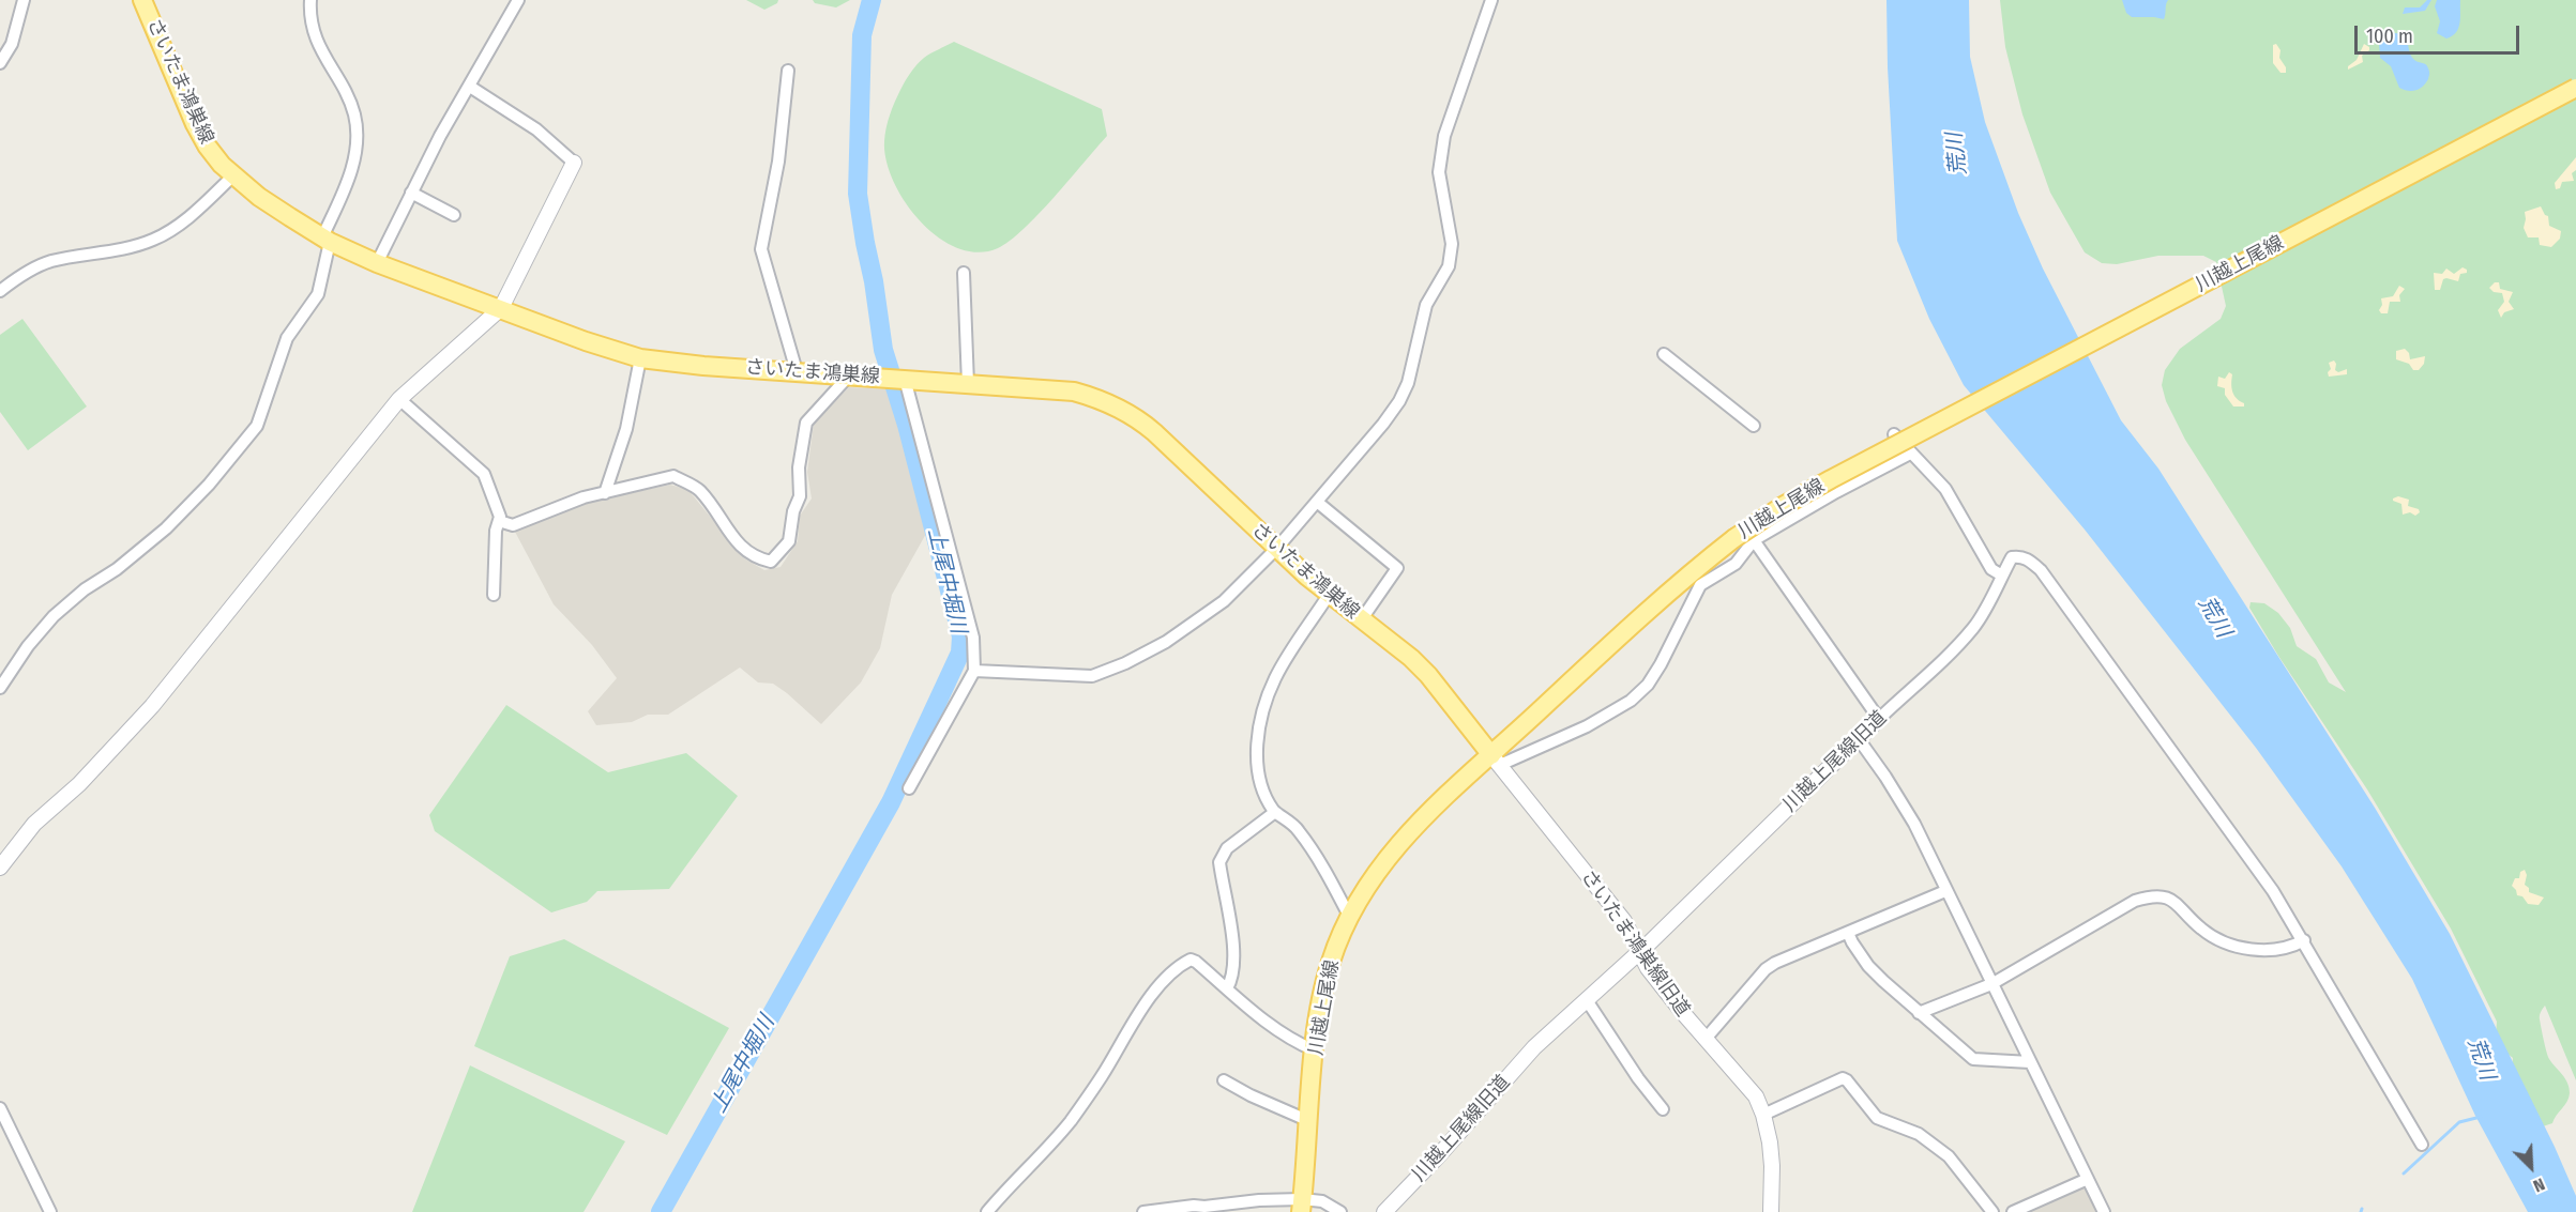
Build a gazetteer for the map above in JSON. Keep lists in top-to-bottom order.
{
  "streets": {
    "main road": ["さいたま鴻巣線", "川越上尾線"],
    "street": ["川越上尾線旧道", "さいたま鴻巣線旧道"]
  },
  "crossings": [
    ["さいたま鴻巣線", "川越上尾線"],
    ["さいたま鴻巣線", "さいたま鴻巣線旧道"],
    ["川越上尾線", "さいたま鴻巣線旧道"],
    ["川越上尾線旧道", "さいたま鴻巣線旧道"]
  ],
  "water": ["荒川", "上尾中堀川"],
  "scale_bar": "100 m",
  "north": "bottom right"
}
